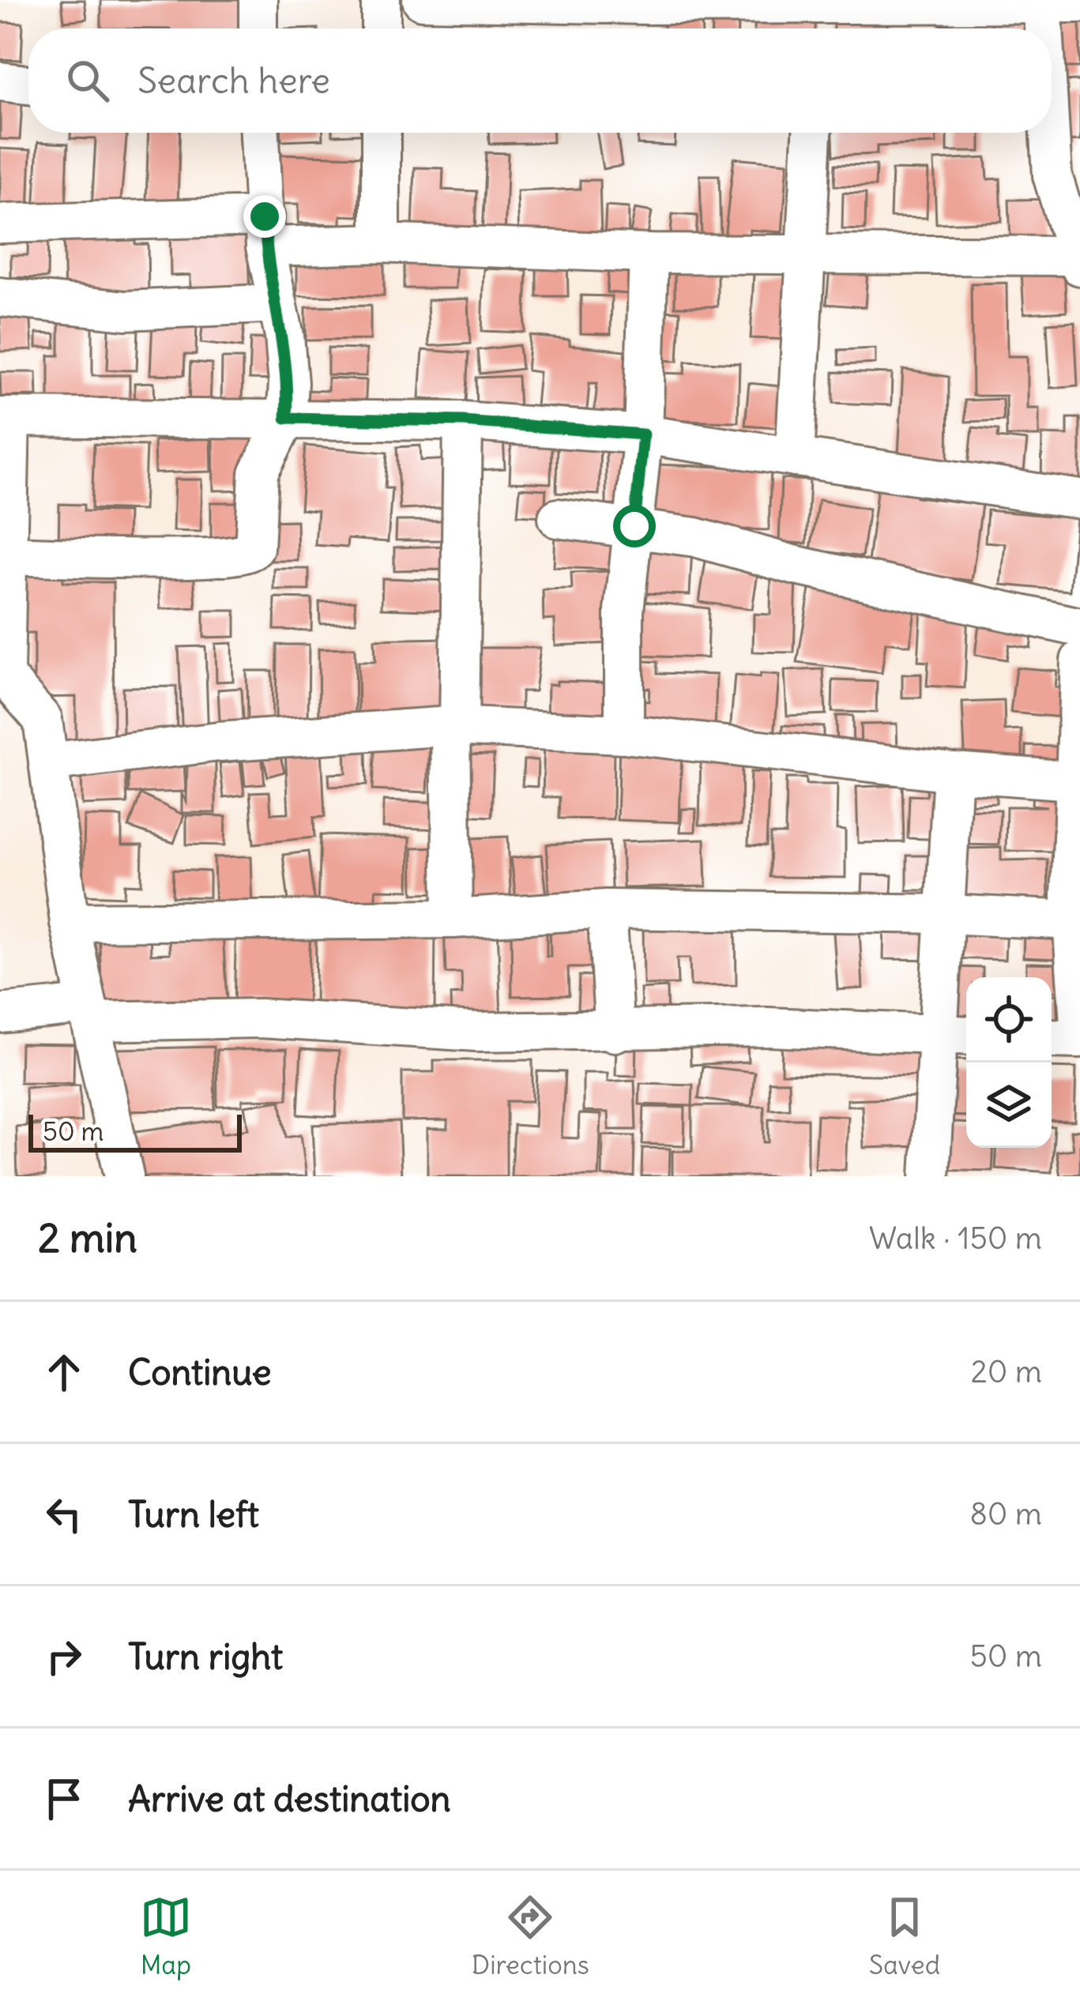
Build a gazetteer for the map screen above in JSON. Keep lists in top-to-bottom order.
{
  "scale_bar": "50 m",
  "page": {
    "search": "Search here",
    "scale": "50 m",
    "heading": ["2 min", "Walk · 150 m"],
    "list": [
      ["Continue", "20 m"],
      ["Turn left", "80 m"],
      ["Turn right", "50 m"],
      "Arrive at destination"
    ],
    "nav": ["Map", "Directions", "Saved"]
  }
}
